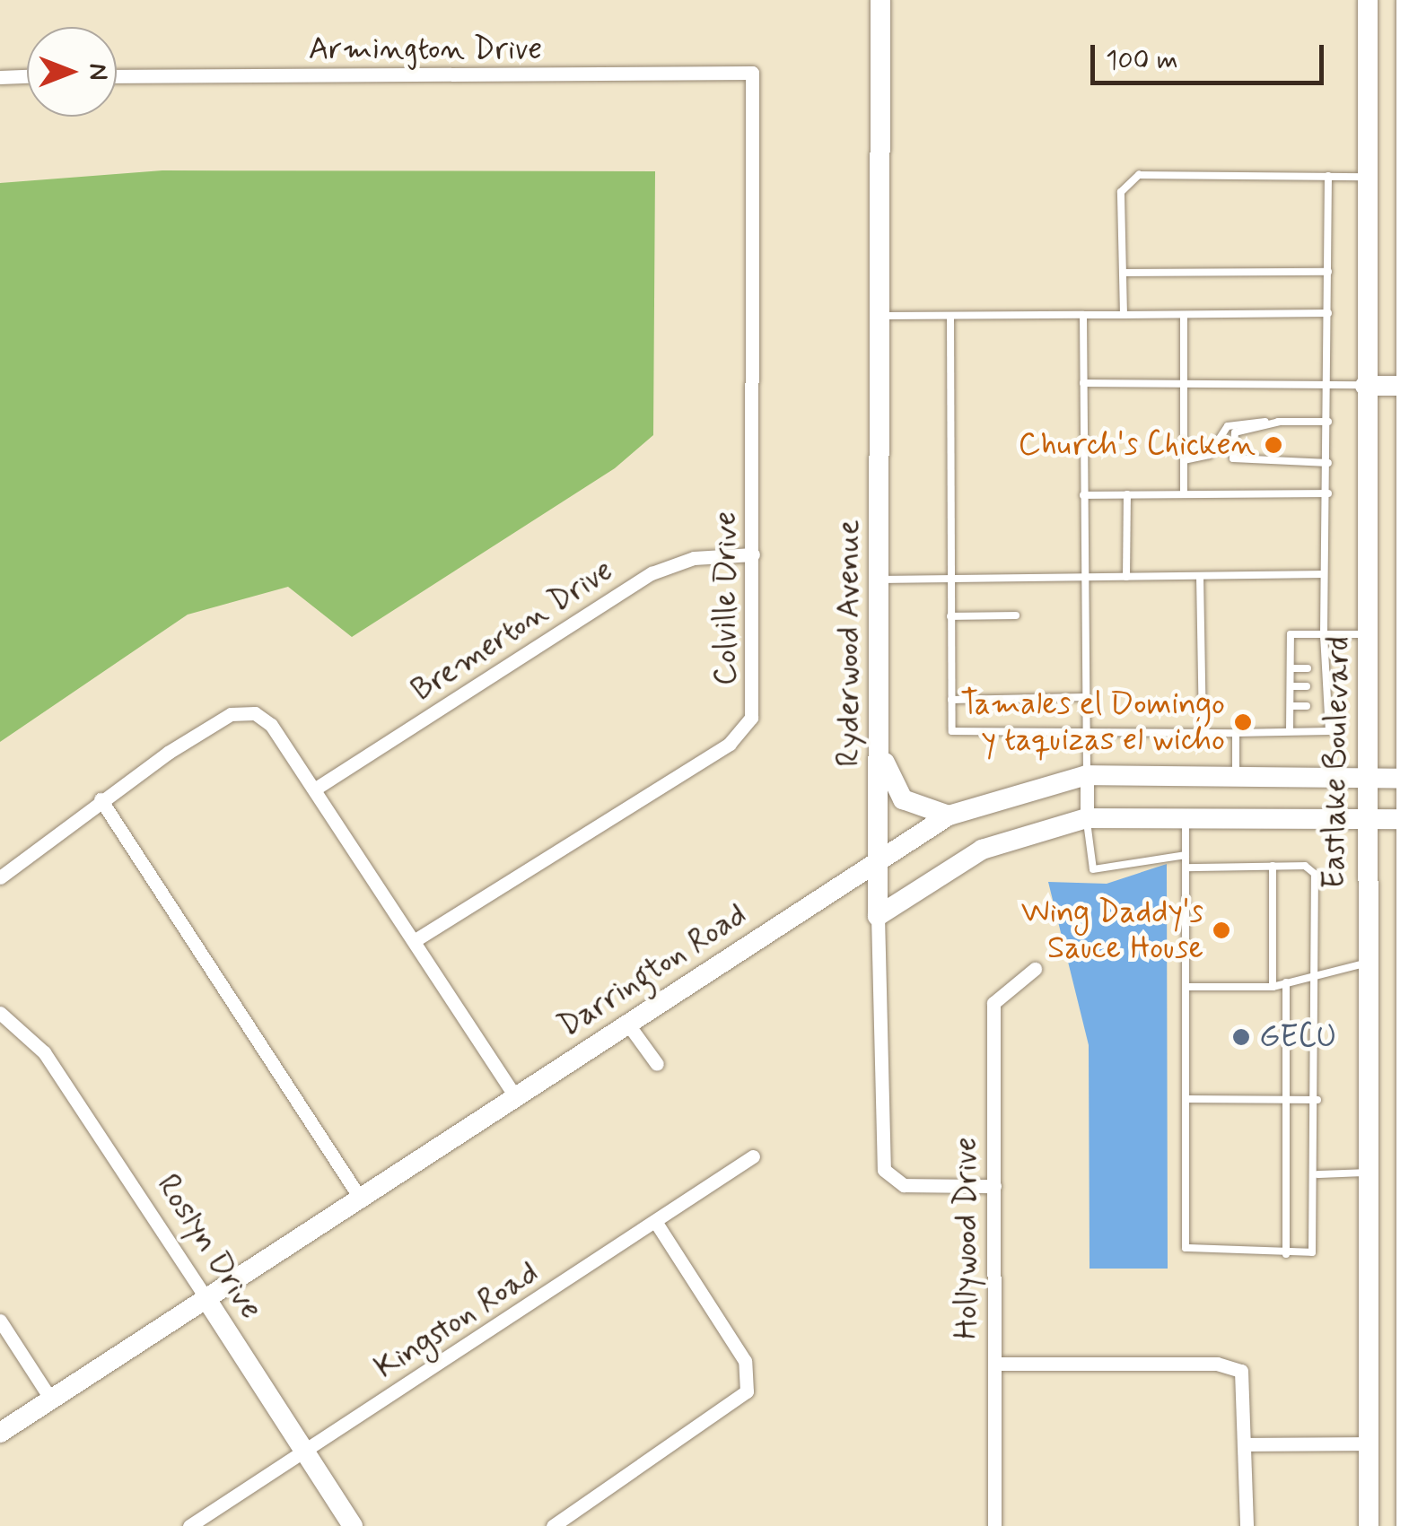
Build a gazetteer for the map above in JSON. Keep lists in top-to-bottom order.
{
  "streets": {
    "main road": [
      "Ryderwood Avenue",
      "Eastlake Boulevard",
      "Darrington Road",
      "Roslyn Drive"
    ],
    "street": [
      "Armington Drive",
      "Colville Drive",
      "Bremerton Drive",
      "Hollywood Drive",
      "Kingston Road"
    ]
  },
  "crossings": [
    ["Armington Drive", "Colville Drive"],
    ["Colville Drive", "Bremerton Drive"],
    ["Ryderwood Avenue", "Darrington Road"],
    ["Ryderwood Avenue", "Hollywood Drive"],
    ["Eastlake Boulevard", "Darrington Road"],
    ["Darrington Road", "Roslyn Drive"],
    ["Roslyn Drive", "Kingston Road"]
  ],
  "places": [
    "Church's Chicken",
    "Tamales el Domingo y taquizas el wicho",
    "Wing Daddy's Sauce House",
    "GECU"
  ],
  "scale_bar": "100 m",
  "north": "right"
}
